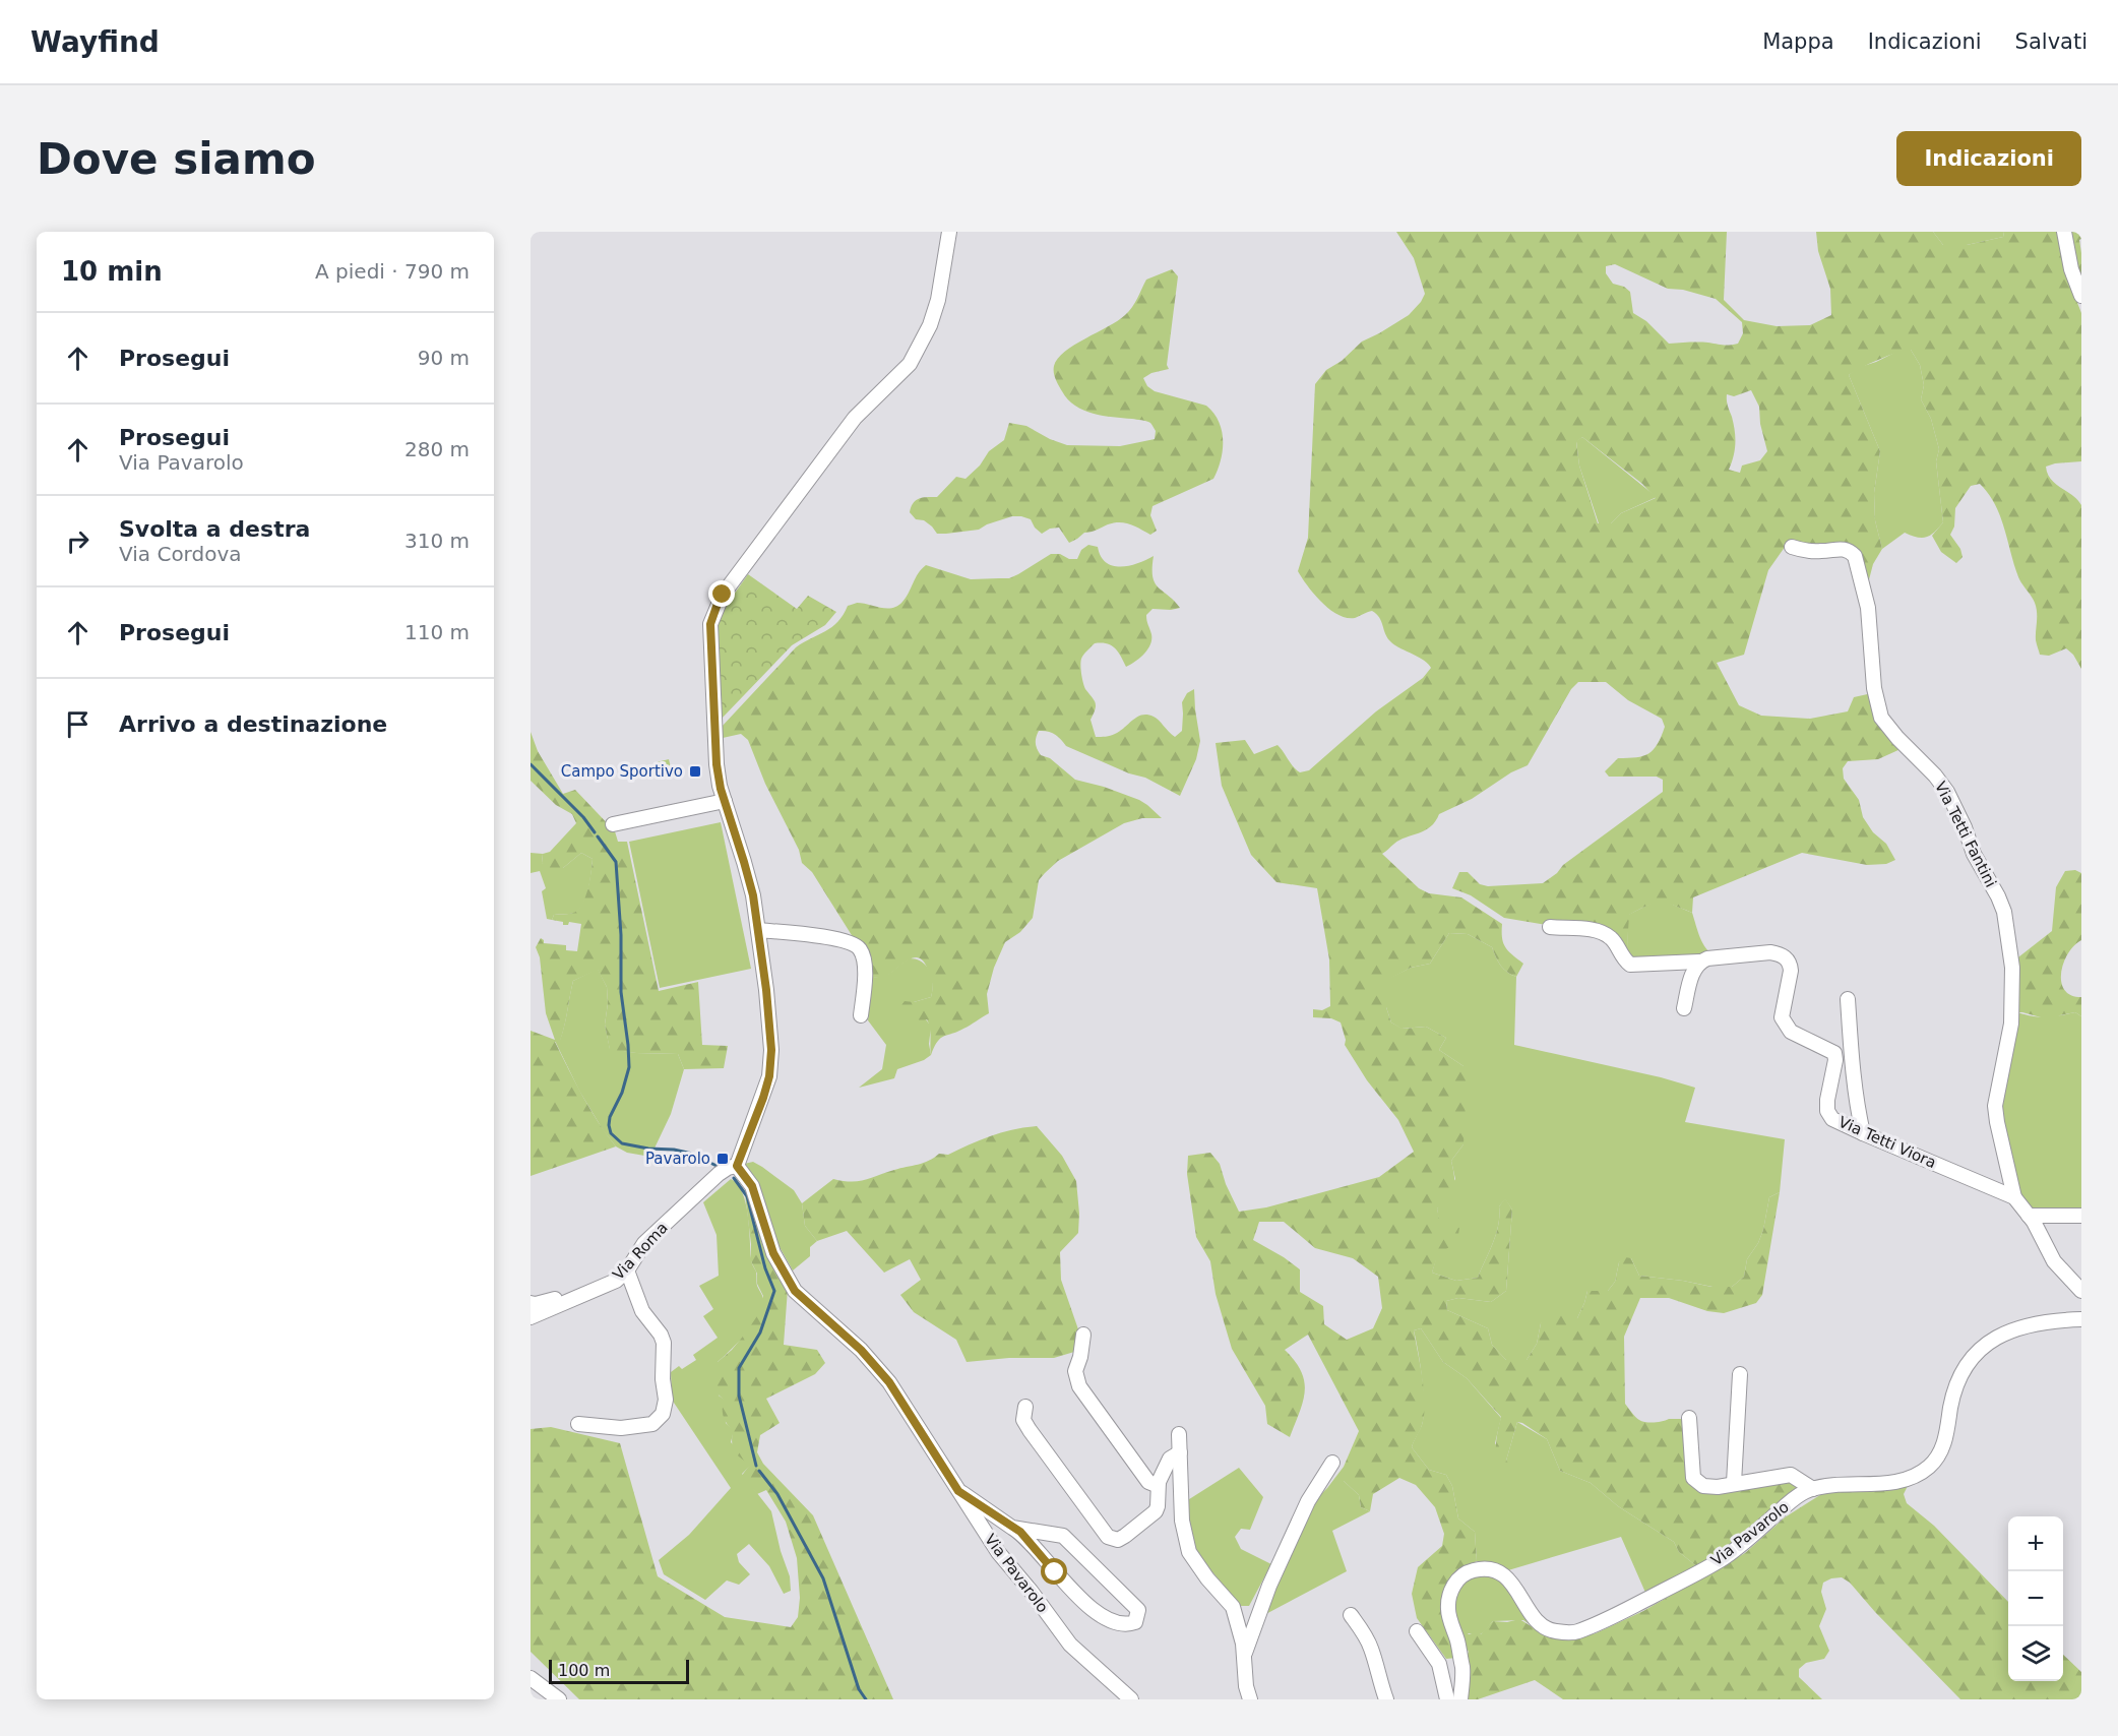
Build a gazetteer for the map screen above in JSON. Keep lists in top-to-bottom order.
{
  "streets": {
    "street": [
      "Via Tetti Fantini",
      "Via Tetti Viora",
      "Via Roma",
      "Via Pavarolo"
    ]
  },
  "crossings": [
    ["Via Tetti Fantini", "Via Tetti Viora"],
    ["Via Roma", "Via Pavarolo"]
  ],
  "places": {
    "transit": ["Campo Sportivo", "Pavarolo"]
  },
  "scale_bar": "100 m",
  "page": {
    "header": "Wayfind",
    "nav": ["Mappa", "Indicazioni", "Salvati"],
    "buttons": "Indicazioni",
    "title": "Dove siamo",
    "heading": ["10 min", "A piedi · 790 m"],
    "list": [
      ["Prosegui", "90 m"],
      ["Prosegui", "Via Pavarolo", "280 m"],
      ["Svolta a destra", "Via Cordova", "310 m"],
      ["Prosegui", "110 m"],
      "Arrivo a destinazione"
    ],
    "map_buttons": ["+", "−"],
    "scale": "100 m"
  }
}
